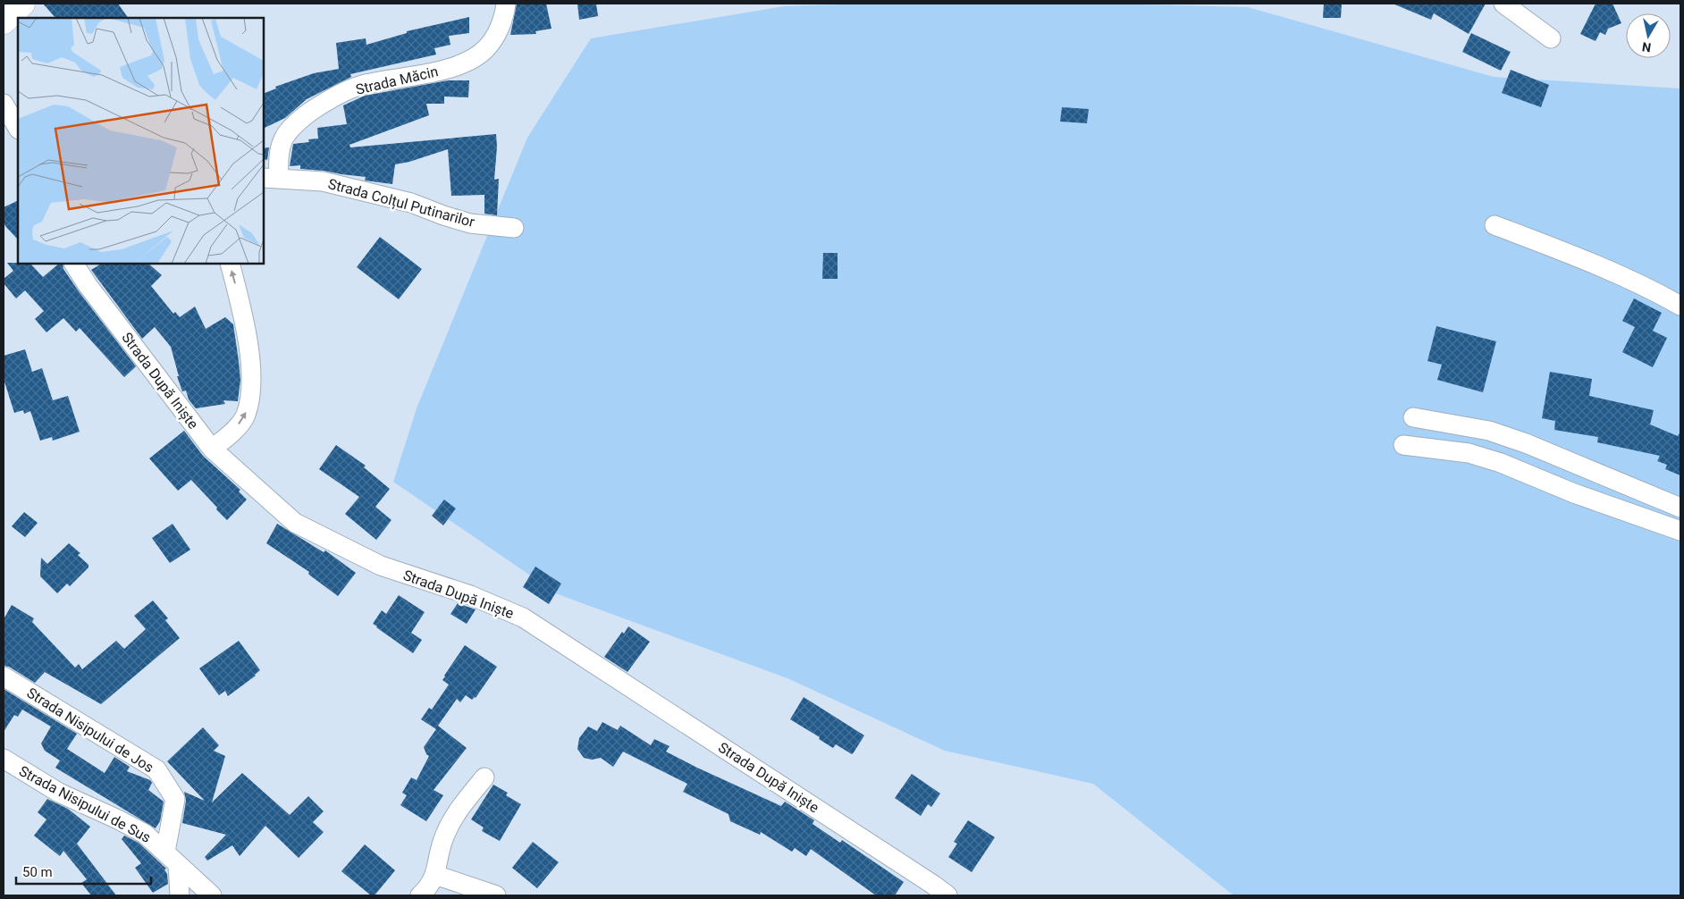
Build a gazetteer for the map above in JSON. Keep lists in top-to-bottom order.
{
  "streets": {
    "street": [
      "Strada Măcin",
      "Strada Colțul Putinarilor",
      "Strada După Iniște",
      "Strada Nisipului de Jos",
      "Strada Nisipului de Sus"
    ]
  },
  "crossings": [
    ["Strada Măcin", "Strada Colțul Putinarilor"],
    ["Strada Nisipului de Jos", "Strada Nisipului de Sus"]
  ],
  "scale_bar": "50 m",
  "north": "bottom"
}
